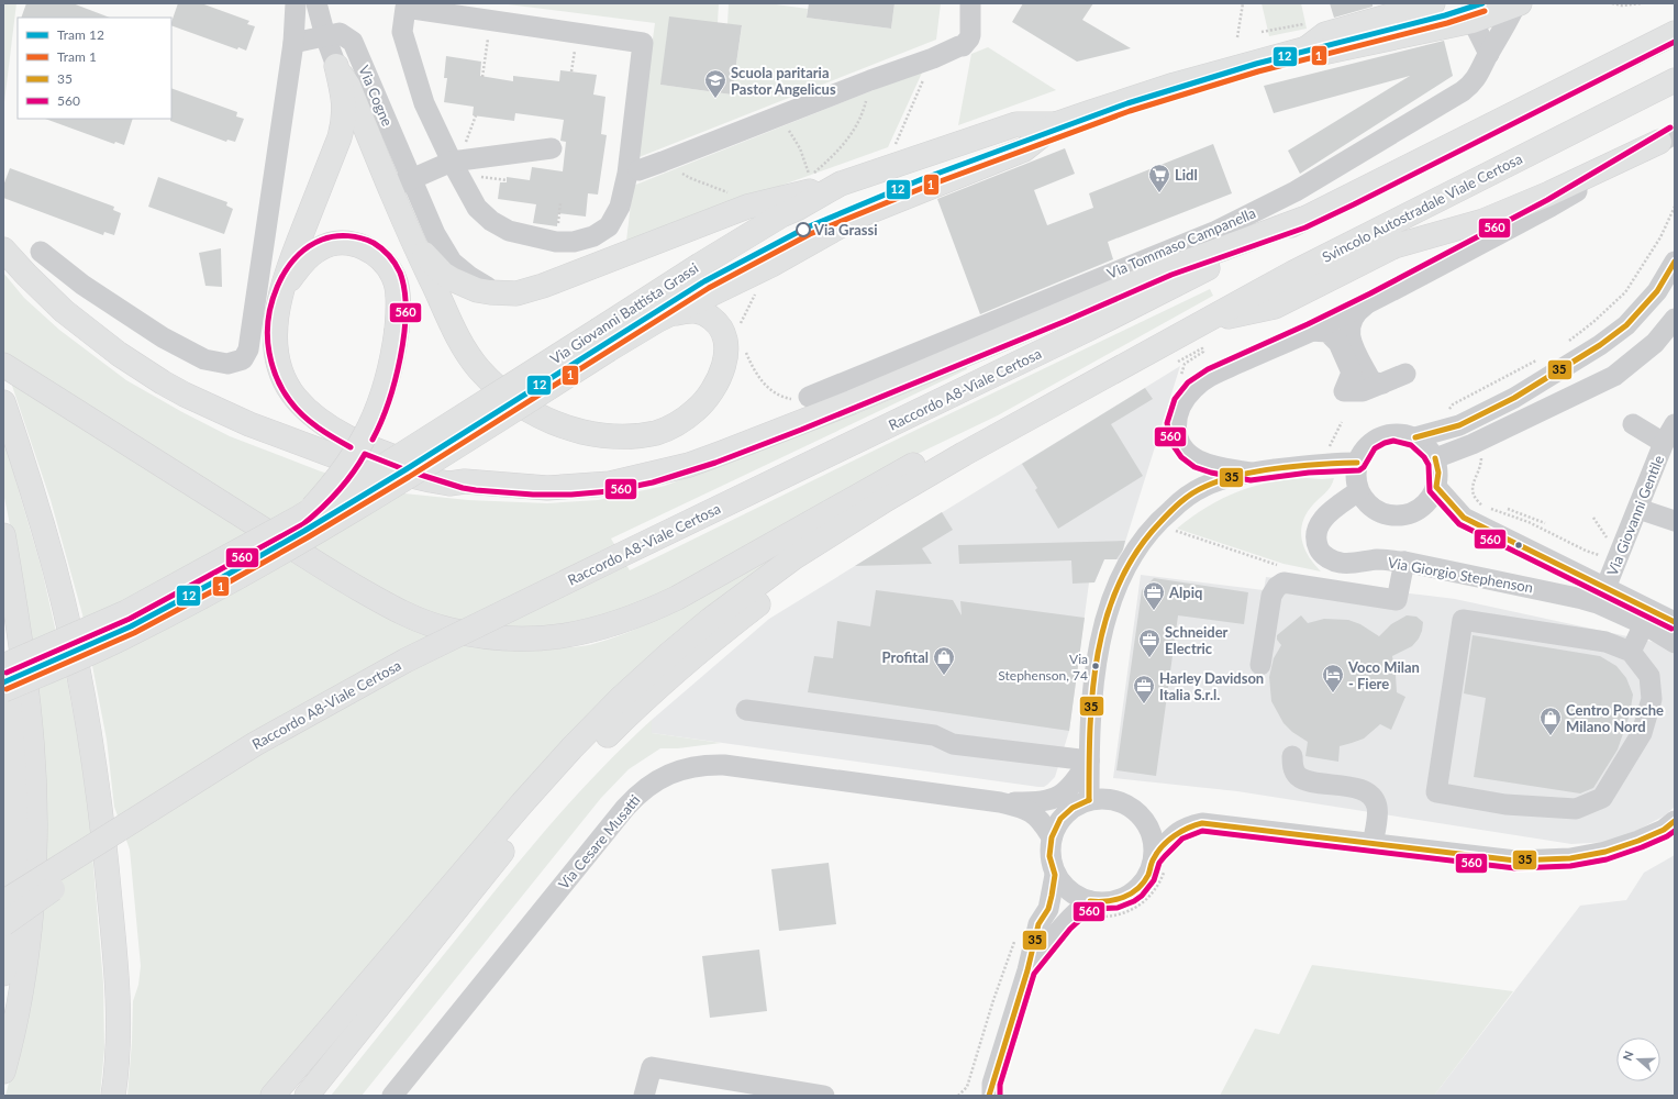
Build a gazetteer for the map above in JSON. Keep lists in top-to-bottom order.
{
  "streets": {
    "main road": ["Svincolo Autostradale Viale Certosa", "Via Giovanni Battista Grassi", "Raccordo A8-Viale Certosa"],
    "street": [
      "Via Cogne",
      "Via Tommaso Campanella",
      "Via Giovanni Gentile",
      "Via Giorgio Stephenson",
      "Via Cesare Musatti"
    ]
  },
  "crossings": [
    ["Via Tommaso Campanella", "Via Giovanni Battista Grassi"]
  ],
  "places": {
    "school or university": ["Scuola paritaria Pastor Angelicus"],
    "supermarket": ["Lidl"],
    "other": ["Via Grassi", "Via Stephenson, 74"],
    "office": ["Alpiq", "Schneider Electric", "Harley Davidson Italia S.r.l."],
    "shop": ["Profital", "Centro Porsche Milano Nord"],
    "hotel": ["Voco Milan - Fiere"]
  },
  "lines": [
    "tram line 12",
    "tram line 1",
    "transit line 560",
    "transit line 35"
  ],
  "legend": [
    "Tram 12",
    "Tram 1",
    "35",
    "560"
  ],
  "north": "left"
}
